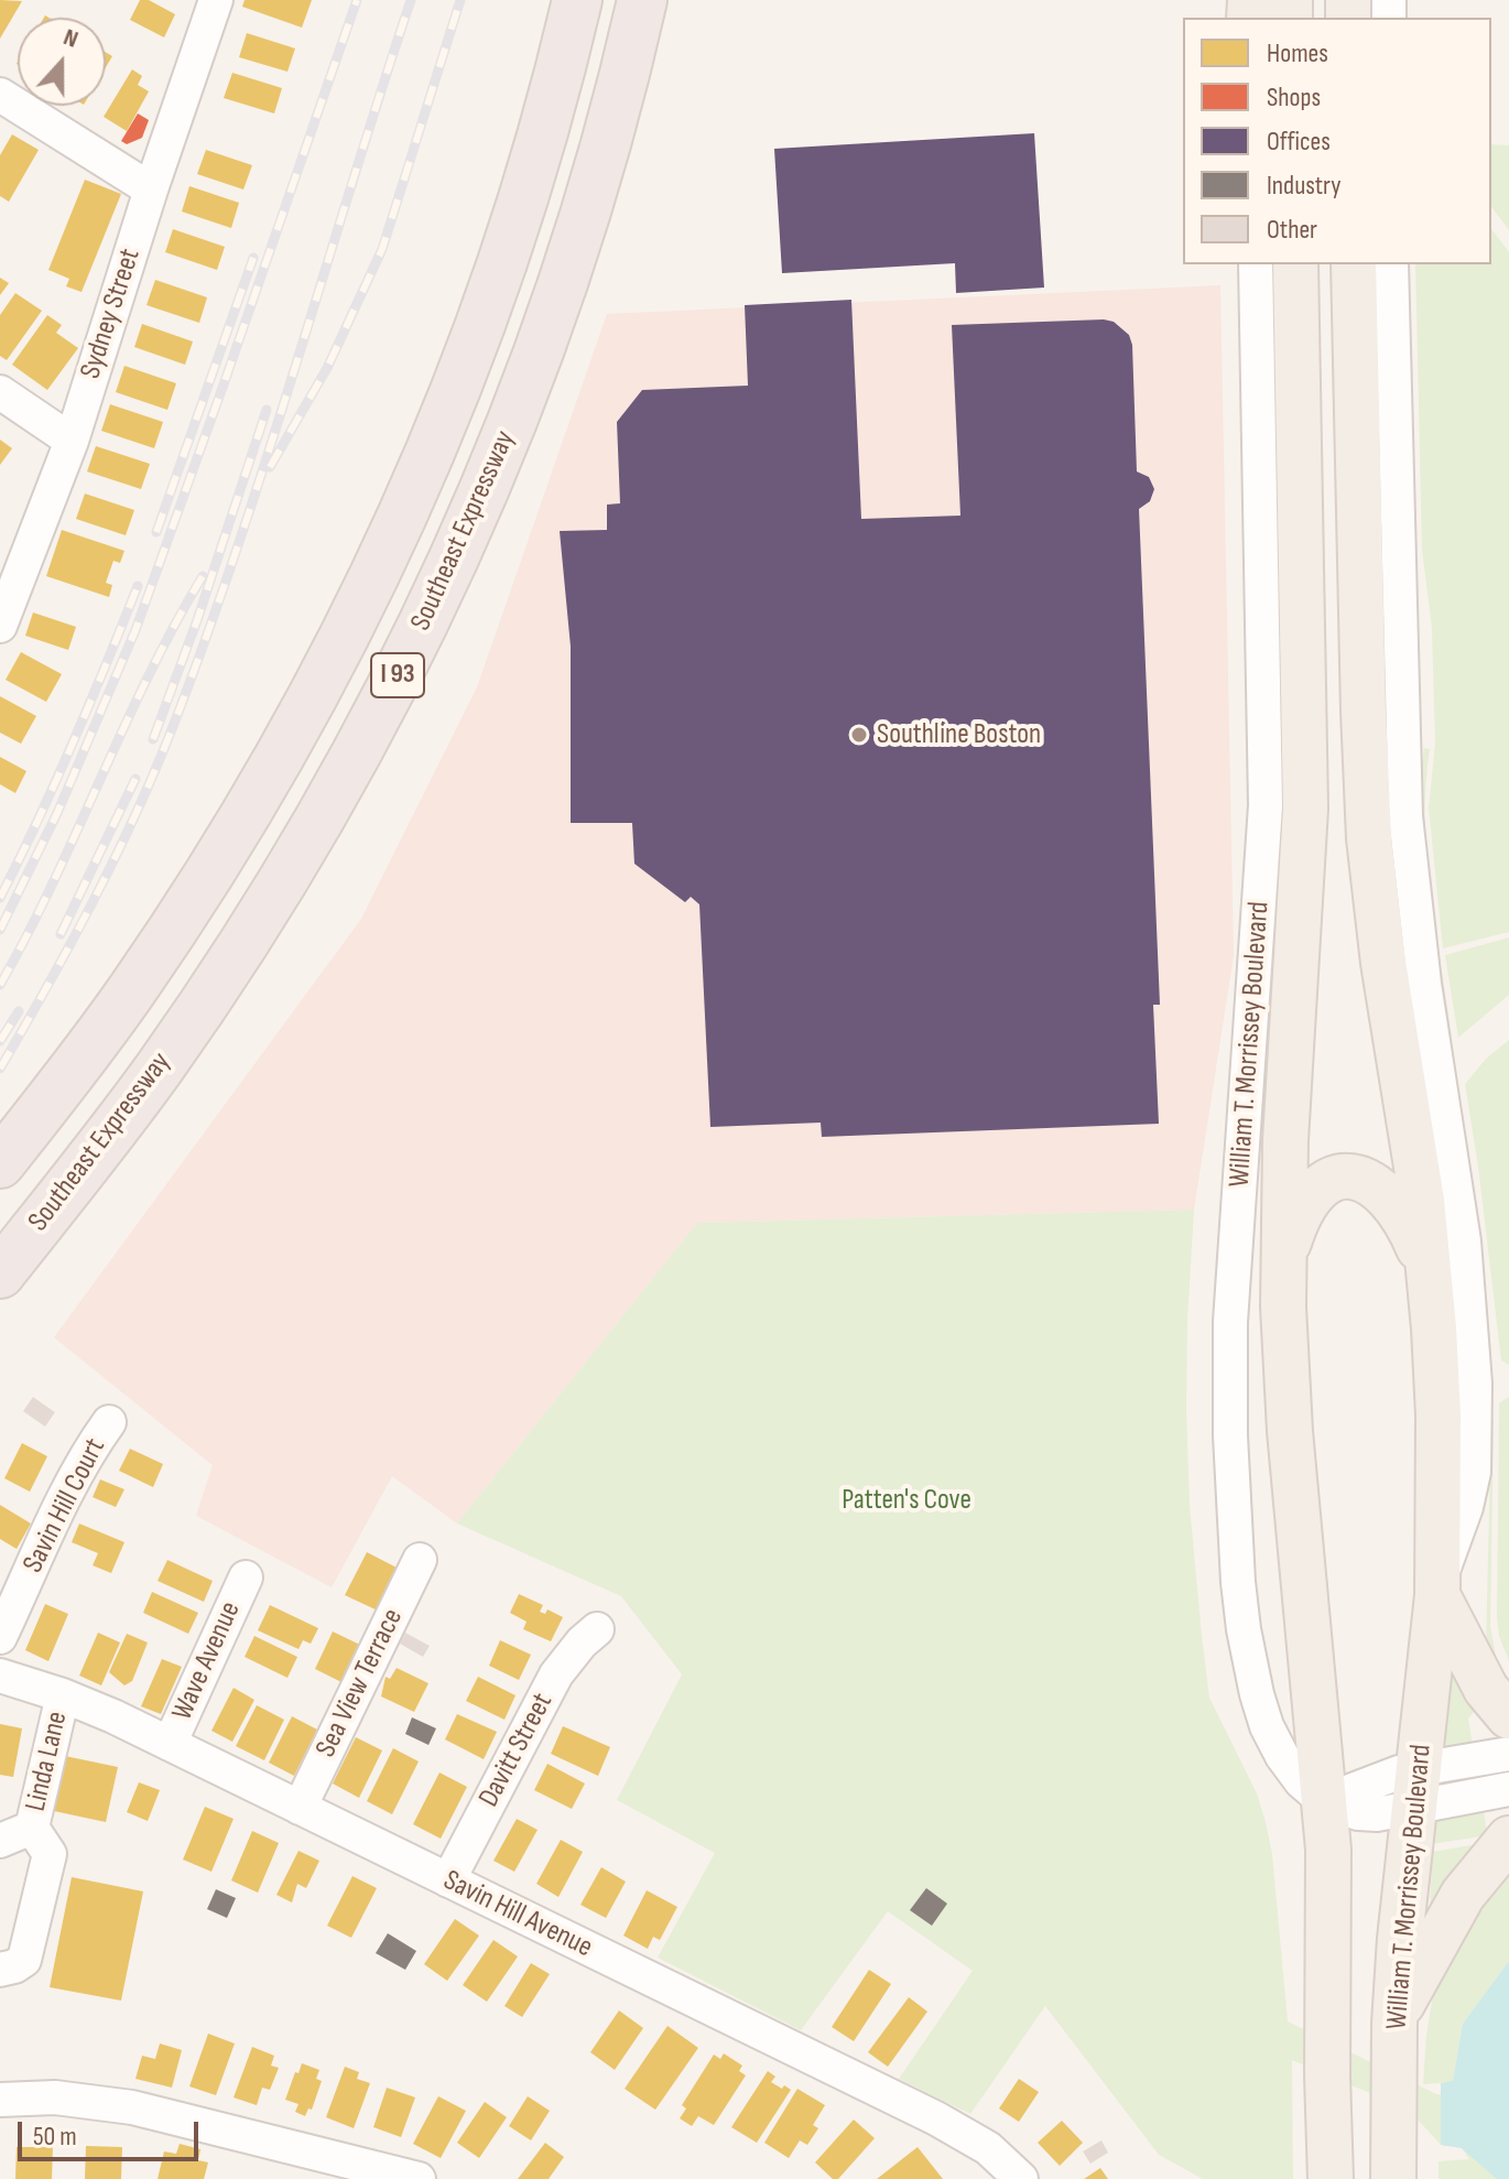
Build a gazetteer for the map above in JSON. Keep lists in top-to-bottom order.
{
  "streets": {
    "highway": ["Southeast Expressway", "I 93"],
    "main road": ["William T. Morrissey Boulevard"],
    "street": [
      "Sydney Street",
      "Savin Hill Court",
      "Wave Avenue",
      "Sea View Terrace",
      "Davitt Street",
      "Linda Lane",
      "Savin Hill Avenue"
    ]
  },
  "crossings": [
    ["Wave Avenue", "Savin Hill Avenue"],
    ["Sea View Terrace", "Savin Hill Avenue"],
    ["Davitt Street", "Savin Hill Avenue"],
    ["Linda Lane", "Savin Hill Avenue"]
  ],
  "parks": ["Patten's Cove"],
  "places": ["Southline Boston"],
  "legend": [
    "Homes",
    "Shops",
    "Offices",
    "Industry",
    "Other"
  ],
  "scale_bar": "50 m",
  "north": "top"
}
